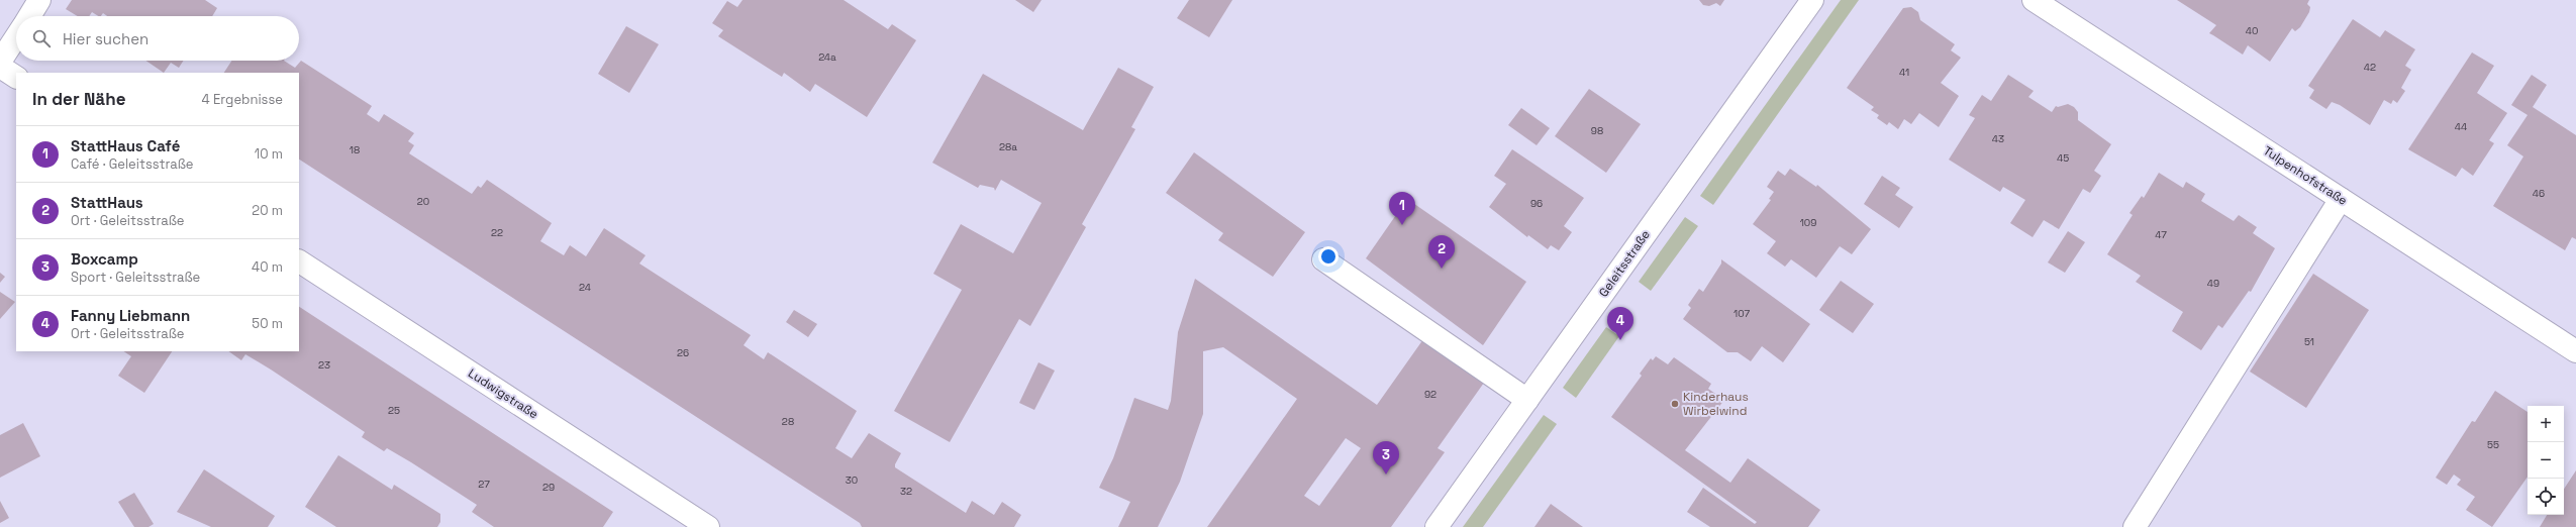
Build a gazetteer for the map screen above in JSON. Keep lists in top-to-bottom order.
{
  "streets": {
    "street": ["Tulpenhofstraße", "Geleitsstraße", "Ludwigstraße"]
  },
  "places": ["Kinderhaus Wirbelwind"],
  "house_numbers": [
    "40",
    "24a",
    "42",
    "41",
    "44",
    "98",
    "43",
    "28a",
    "18",
    "45",
    "46",
    "20",
    "96",
    "109",
    "22",
    "47",
    "49",
    "24",
    "107",
    "51",
    "26",
    "23",
    "92",
    "25",
    "28",
    "55",
    "30",
    "27",
    "29",
    "32"
  ],
  "page": {
    "search": "Hier suchen",
    "heading": ["In der Nähe", "4 Ergebnisse"],
    "list": [
      {
        "mark": "1",
        "name": "StattHaus Café",
        "note": "Café · Geleitsstraße",
        "value": "10 m"
      },
      {
        "mark": "2",
        "name": "StattHaus",
        "note": "Ort · Geleitsstraße",
        "value": "20 m"
      },
      {
        "mark": "3",
        "name": "Boxcamp",
        "note": "Sport · Geleitsstraße",
        "value": "40 m"
      },
      {
        "mark": "4",
        "name": "Fanny Liebmann",
        "note": "Ort · Geleitsstraße",
        "value": "50 m"
      }
    ],
    "pins": [
      "1",
      "2",
      "4",
      "3"
    ],
    "map_buttons": ["+", "−"]
  }
}
